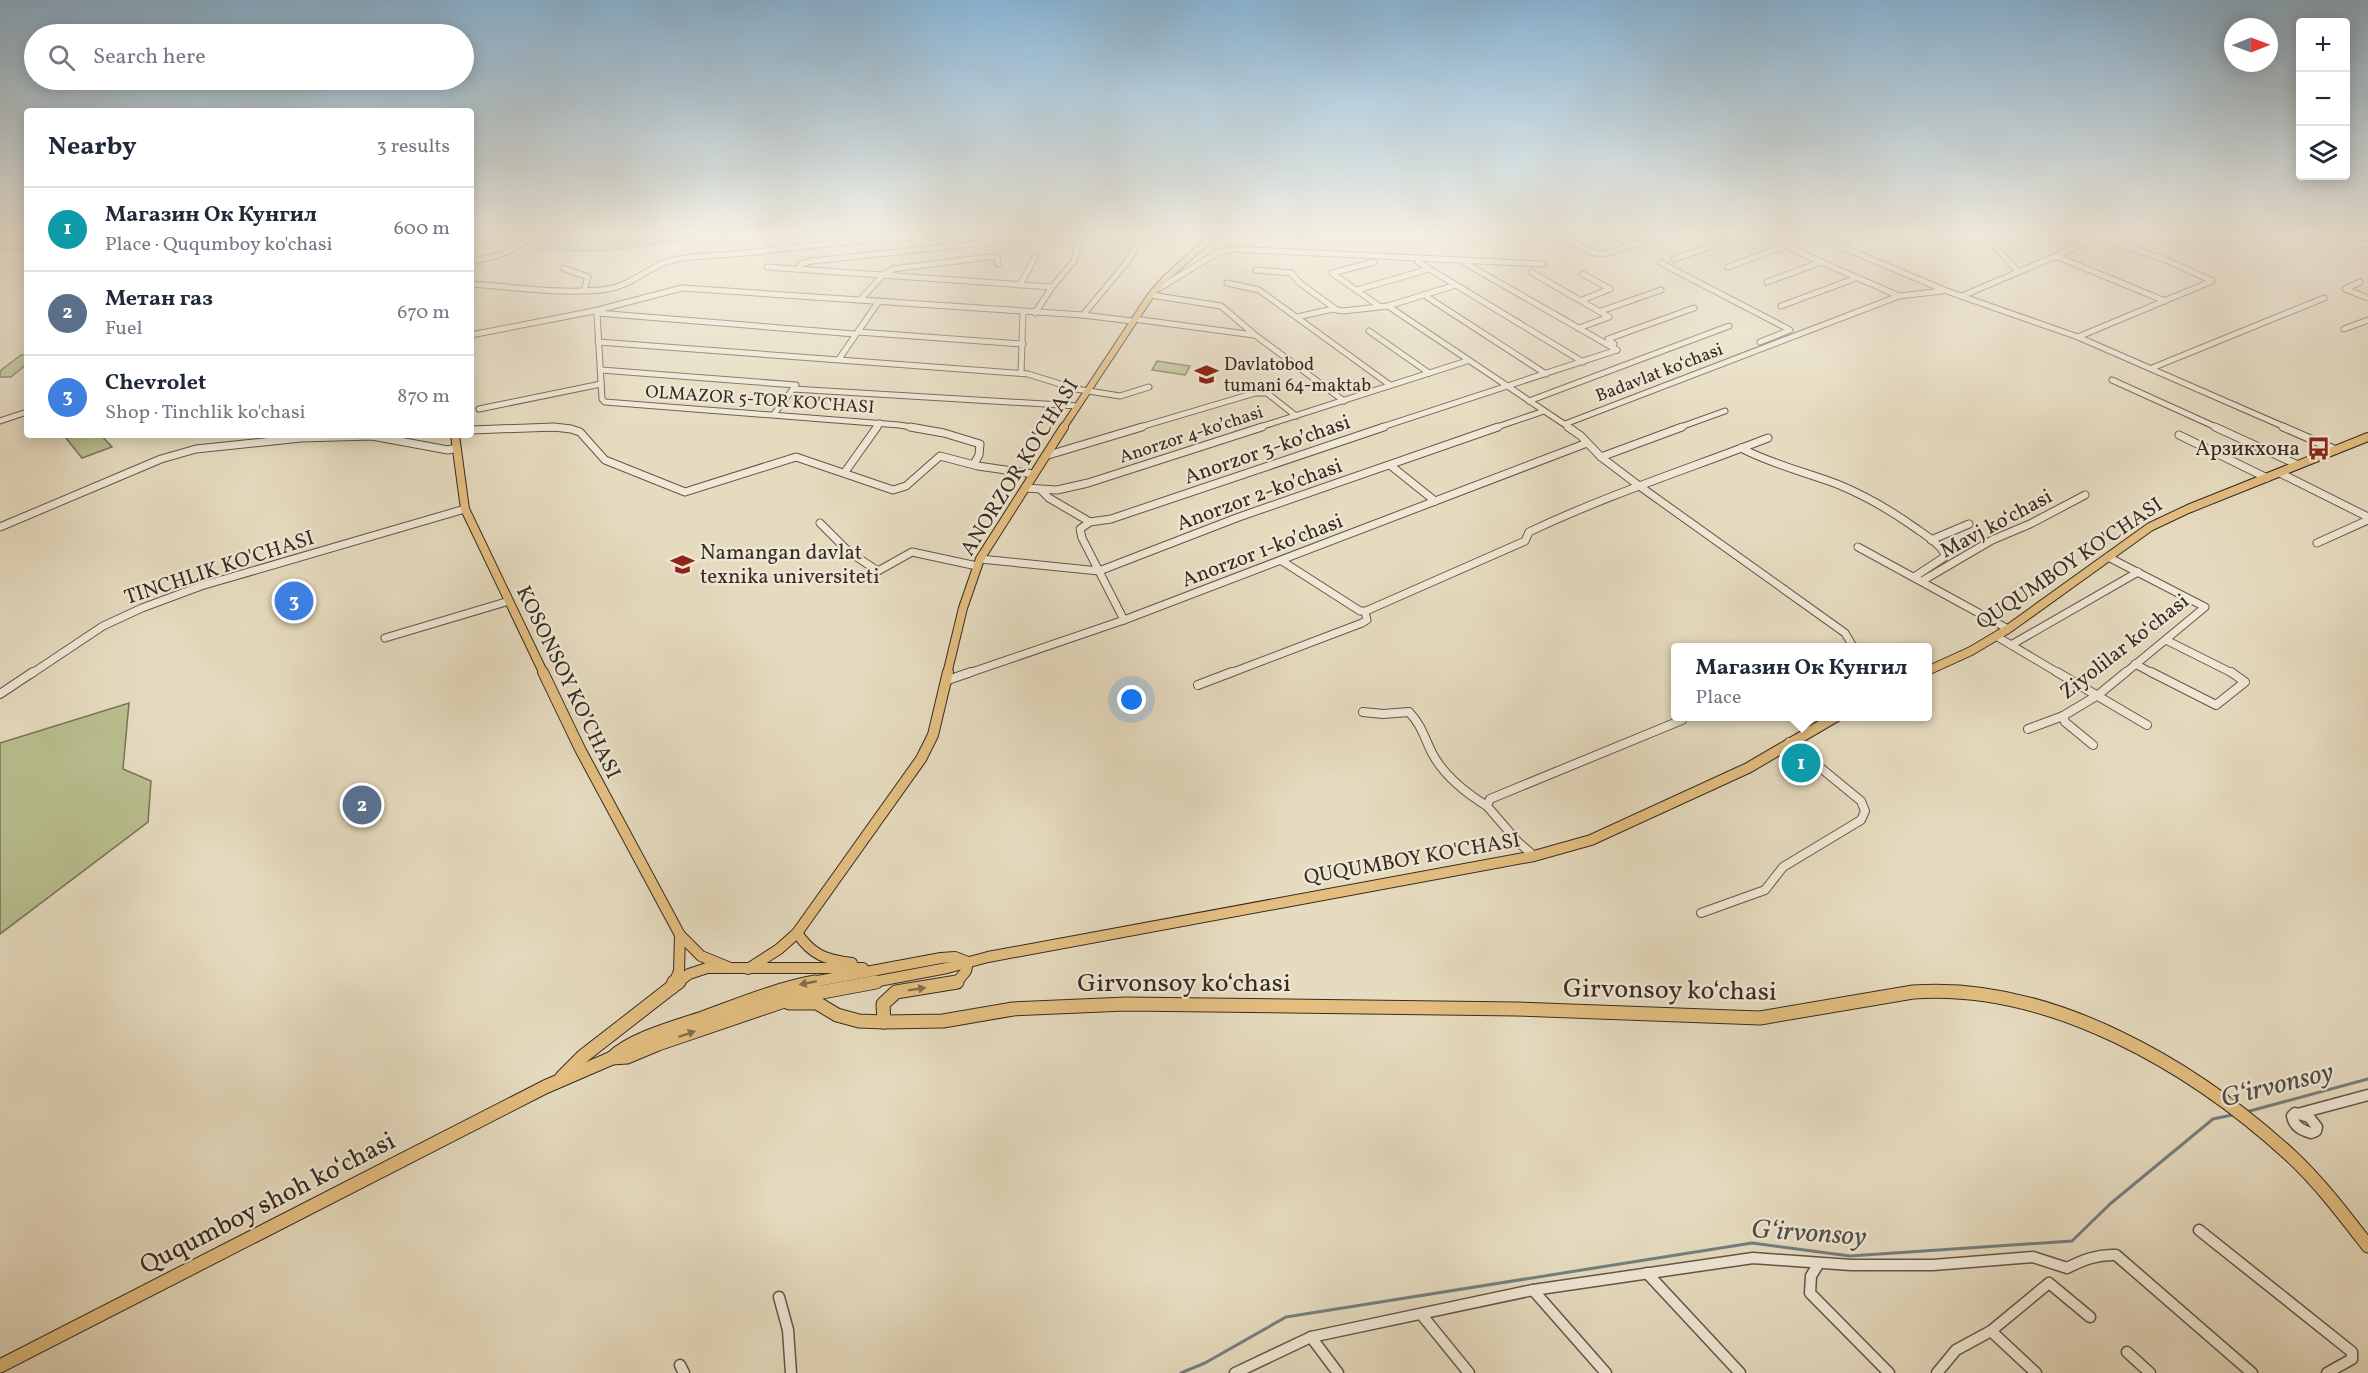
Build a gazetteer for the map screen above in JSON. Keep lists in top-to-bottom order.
{
  "streets": {
    "main road": [
      "ANORZOR KO'CHASI",
      "QUQUMBOY KO'CHASI",
      "KOSONSOY KO’CHASI",
      "Girvonsoy koʻchasi",
      "Ququmboy shoh koʻchasi"
    ],
    "street": [
      "Badavlat koʻchasi",
      "OLMAZOR 5-TOR KO'CHASI",
      "Аnorzor 4-koʼchasi",
      "Аnorzor 3-koʼchasi",
      "Аnorzor 2-koʼchasi",
      "Mavj koʻchasi",
      "Аnorzor 1-koʼchasi",
      "TINCHLIK KO'CHASI",
      "Ziyolilar koʻchasi"
    ]
  },
  "crossings": [
    ["Аnorzor 4-koʼchasi", "ANORZOR KO'CHASI"],
    ["ANORZOR KO'CHASI", "Аnorzor 2-koʼchasi"],
    ["ANORZOR KO'CHASI", "Аnorzor 1-koʼchasi"],
    ["QUQUMBOY KO'CHASI", "Girvonsoy koʻchasi"],
    ["TINCHLIK KO'CHASI", "KOSONSOY KO’CHASI"]
  ],
  "water": ["G‘irvonsoy"],
  "places": {
    "school or university": ["Davlatobod tumani 64-maktab", "Namangan davlat texnika universiteti"],
    "bus stop": ["Арзикхона"]
  },
  "north": "right",
  "page": {
    "map_buttons": ["+", "−"],
    "search": "Search here",
    "heading": ["Nearby", "3 results"],
    "list": [
      {
        "mark": "1",
        "name": "Магазин Ок Кунгил",
        "note": "Place · Ququmboy ko'chasi",
        "value": "600 m"
      },
      {
        "mark": "2",
        "name": "Метан газ",
        "note": "Fuel",
        "value": "670 m"
      },
      {
        "mark": "3",
        "name": "Chevrolet",
        "note": "Shop · Tinchlik ko'chasi",
        "value": "870 m"
      }
    ],
    "pins": ["3", "1", "2"],
    "popup": ["Магазин Ок Кунгил", "Place"]
  }
}
